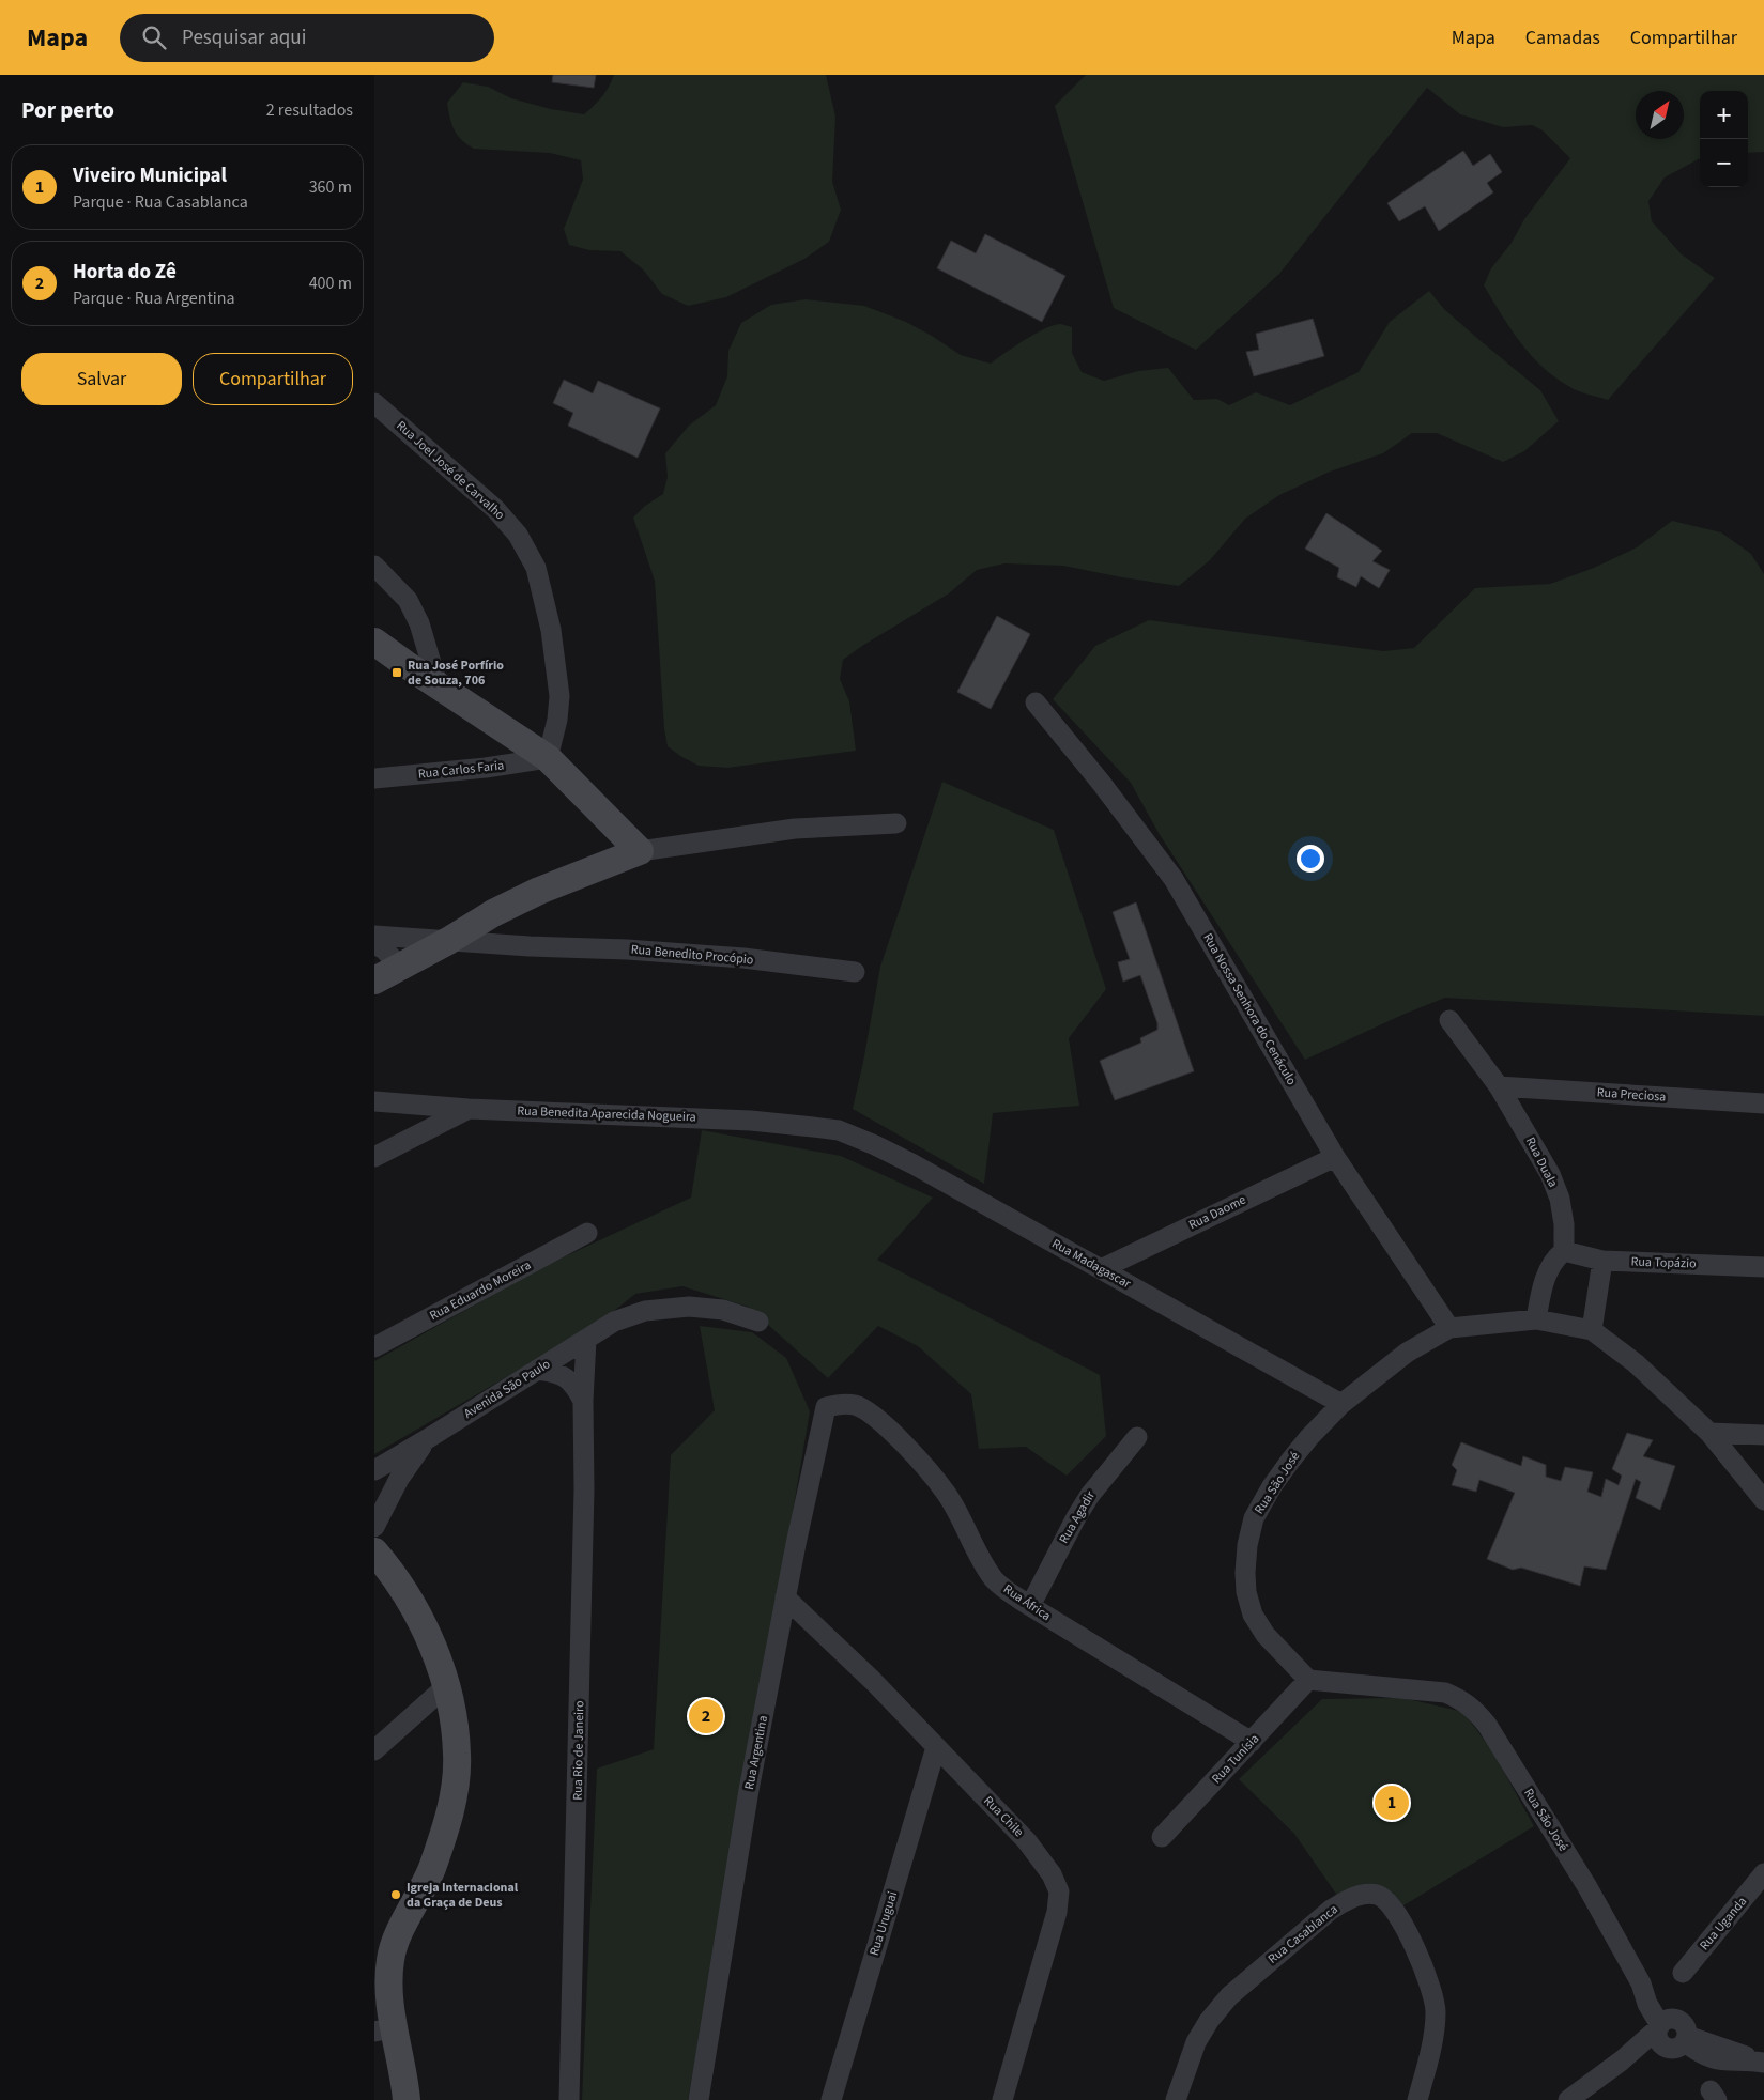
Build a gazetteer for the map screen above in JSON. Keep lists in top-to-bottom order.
{
  "streets": {
    "street": [
      "Rua Joel José de Carvalho",
      "Rua Carlos Faria",
      "Rua Benedito Procópio",
      "Rua Nossa Senhora do Cenáculo",
      "Rua Preciosa",
      "Rua Benedita Aparecida Nogueira",
      "Rua Duala",
      "Rua Daome",
      "Rua Topázio",
      "Rua Madagascar",
      "Rua Eduardo Moreira",
      "Avenida São Paulo",
      "Rua São José",
      "Rua Agadir",
      "Rua África",
      "Rua Rio de Janeiro",
      "Rua Argentina",
      "Rua Tunísia",
      "Rua Chile",
      "Rua Uruguai",
      "Rua Uganda",
      "Rua Casablanca"
    ]
  },
  "crossings": [
    ["Rua Joel José de Carvalho", "Rua Carlos Faria"],
    ["Rua Nossa Senhora do Cenáculo", "Rua Daome"],
    ["Rua Nossa Senhora do Cenáculo", "Rua São José"],
    ["Rua Preciosa", "Rua Duala"],
    ["Rua Benedita Aparecida Nogueira", "Rua Madagascar"],
    ["Rua Duala", "Rua Topázio"],
    ["Rua Daome", "Rua Madagascar"],
    ["Rua Madagascar", "Rua São José"],
    ["Avenida São Paulo", "Rua Rio de Janeiro"],
    ["Rua São José", "Rua Tunísia"],
    ["Rua Agadir", "Rua África"],
    ["Rua África", "Rua Argentina"],
    ["Rua África", "Rua Tunísia"],
    ["Rua Argentina", "Rua Chile"],
    ["Rua Chile", "Rua Uruguai"]
  ],
  "places": {
    "transit": ["Rua José Porfírio de Souza, 706"],
    "other": ["Igreja Internacional da Graça de Deus"]
  },
  "north": "top right",
  "page": {
    "header": "Mapa",
    "search": "Pesquisar aqui",
    "nav": ["Mapa", "Camadas", "Compartilhar"],
    "heading": ["Por perto", "2 resultados"],
    "map_buttons": ["+", "−"],
    "list": [
      {
        "mark": "1",
        "name": "Viveiro Municipal",
        "note": "Parque · Rua Casablanca",
        "value": "360 m"
      },
      {
        "mark": "2",
        "name": "Horta do Zê",
        "note": "Parque · Rua Argentina",
        "value": "400 m"
      }
    ],
    "buttons": ["Salvar", "Compartilhar"],
    "pins": ["2", "1"]
  }
}
